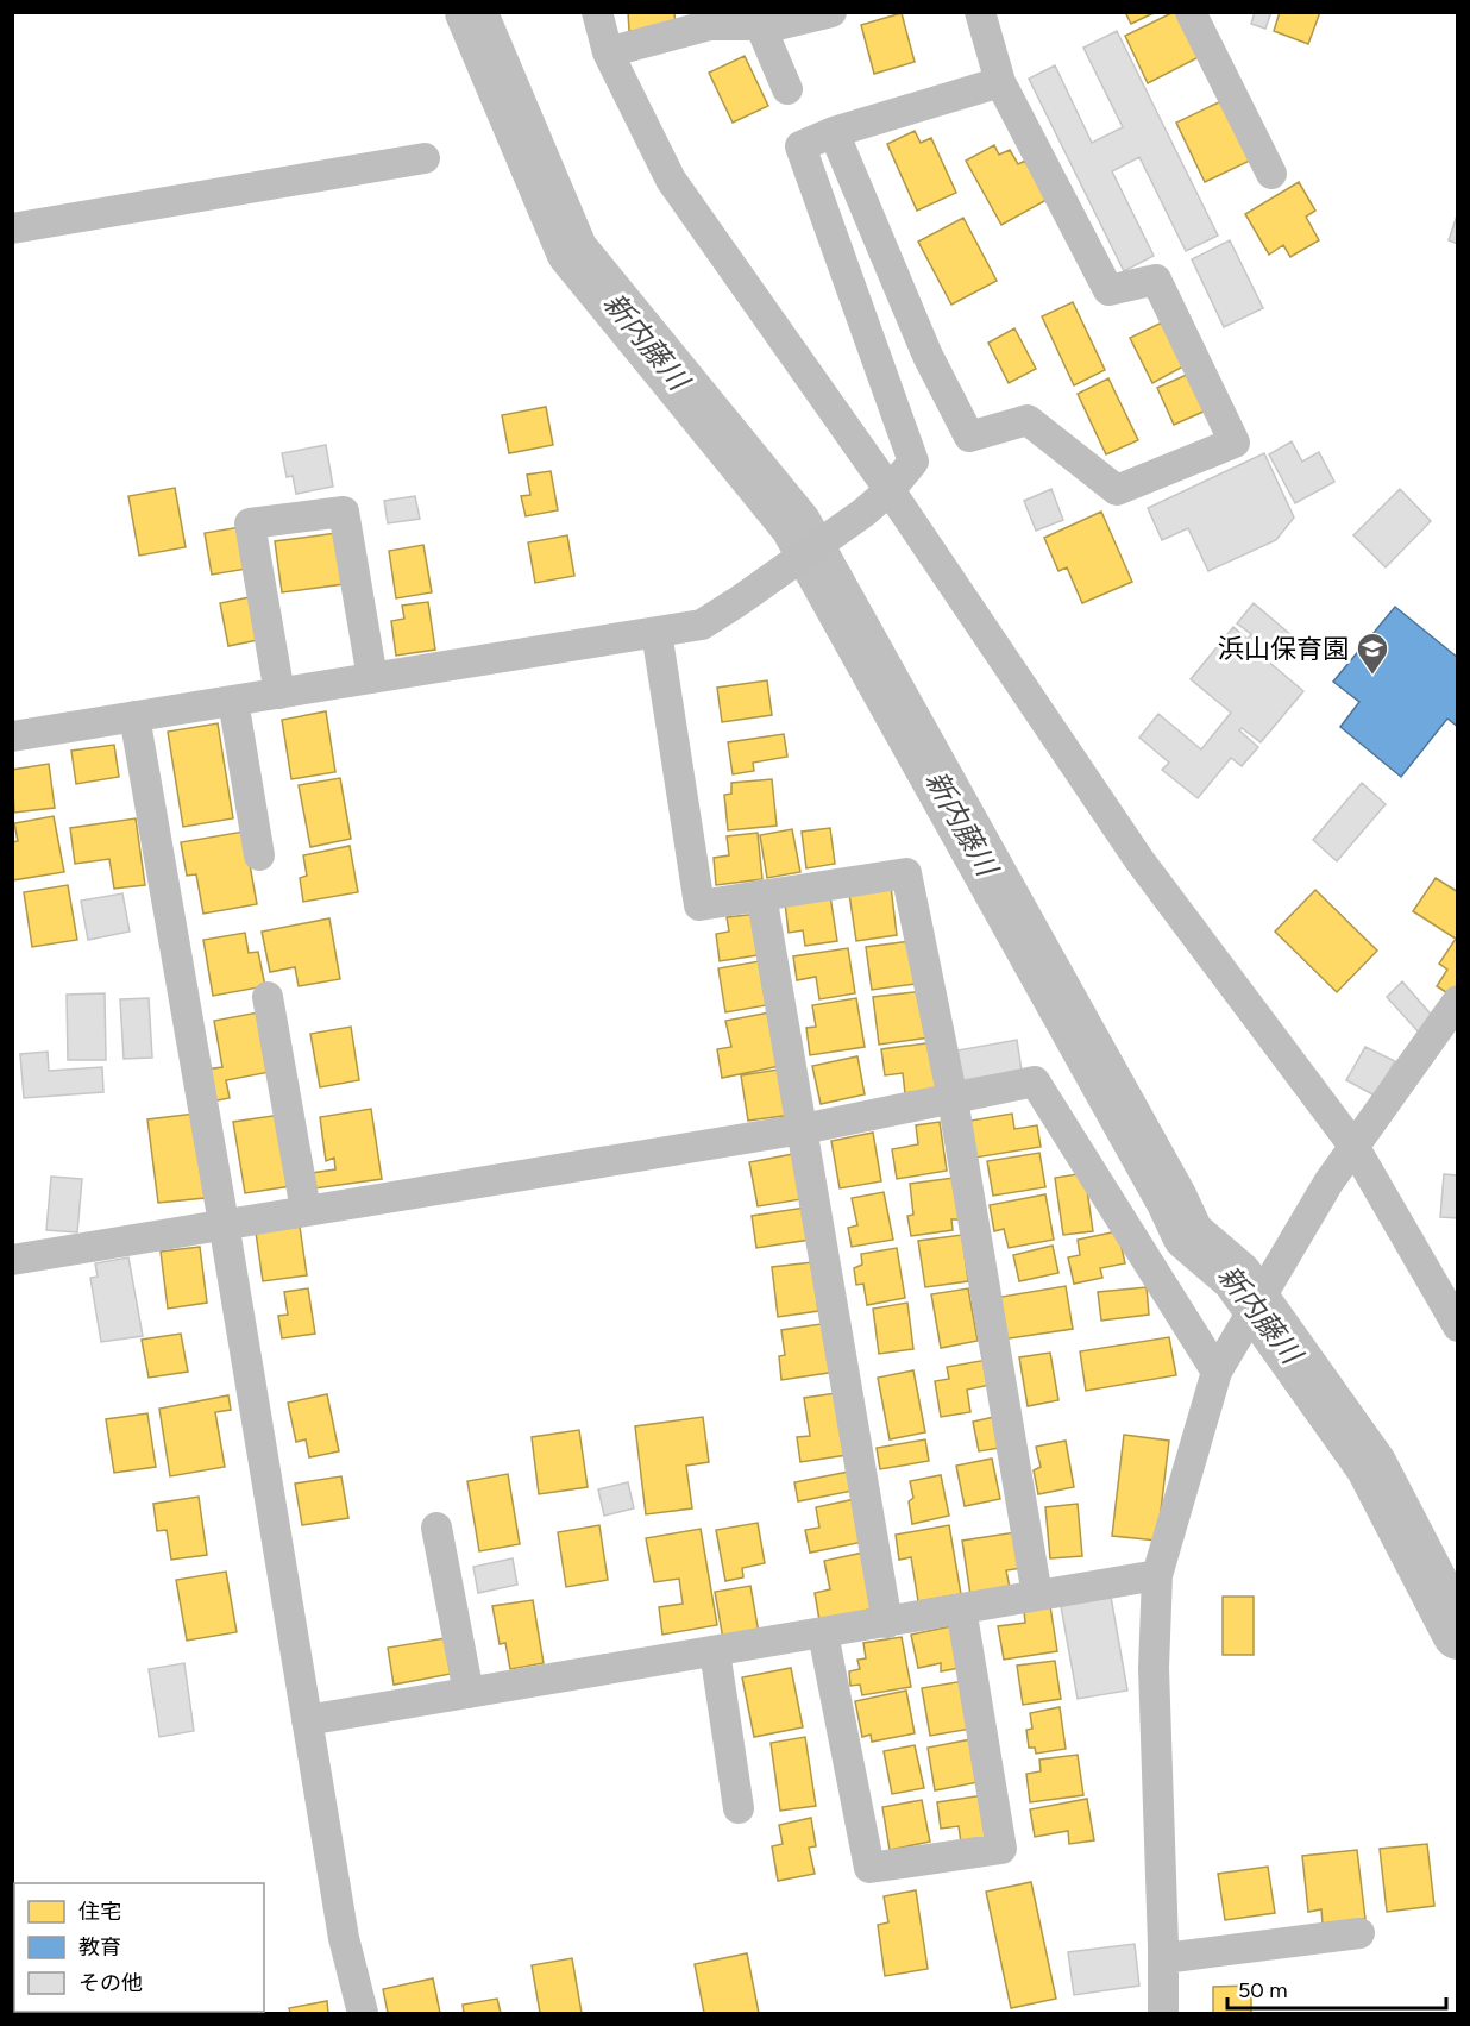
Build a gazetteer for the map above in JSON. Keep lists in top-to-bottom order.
{
  "water": ["新内藤川"],
  "places": {
    "school or university": ["浜山保育園"]
  },
  "legend": ["住宅", "教育", "その他"],
  "scale_bar": "50 m"
}
